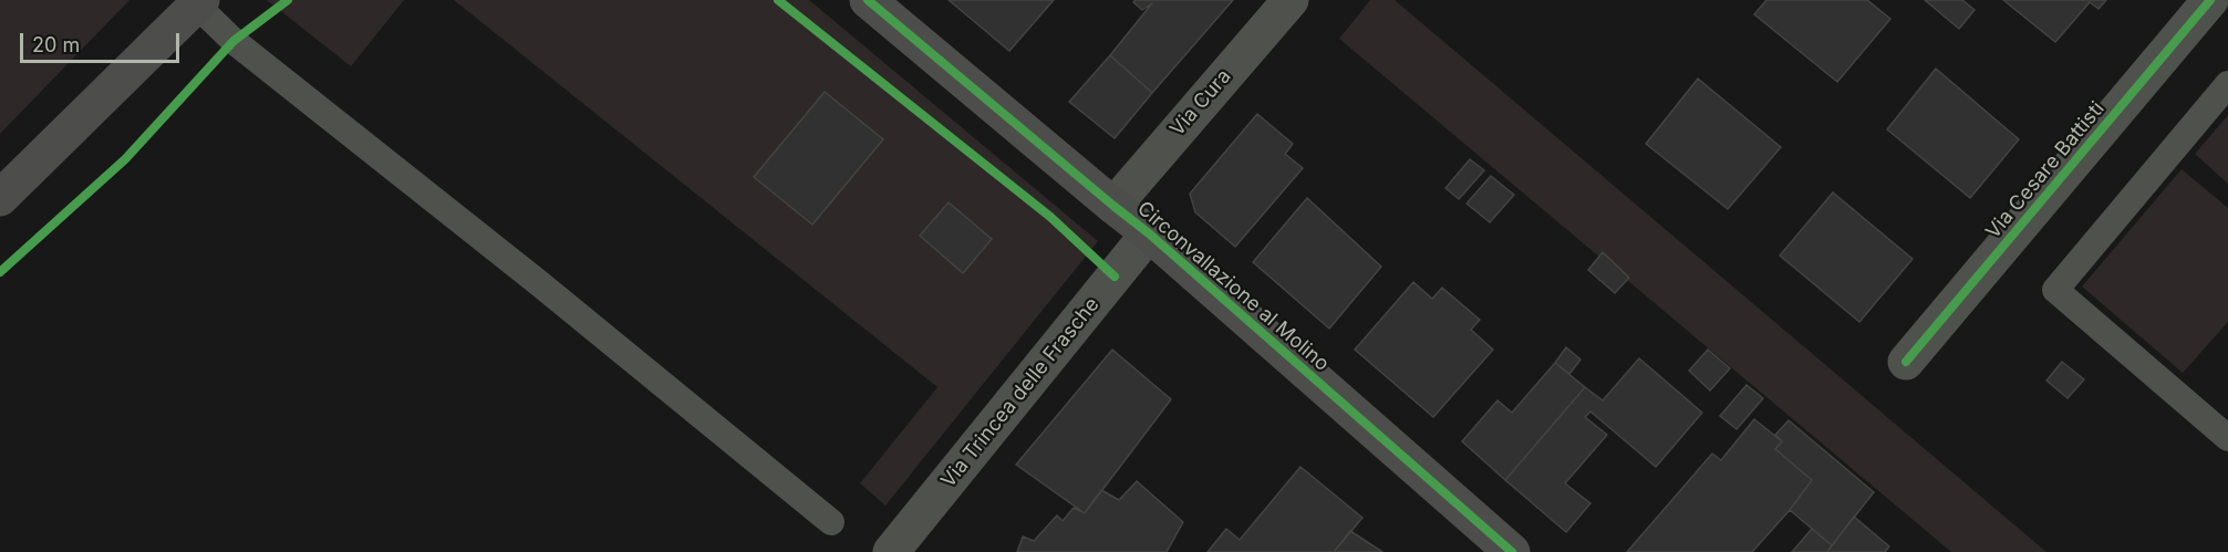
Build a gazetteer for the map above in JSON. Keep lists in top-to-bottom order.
{
  "streets": {
    "street": [
      "Via Cura",
      "Via Cesare Battisti",
      "Circonvallazione al Molino",
      "Via Trincea delle Frasche"
    ]
  },
  "crossings": [
    ["Via Cura", "Circonvallazione al Molino"],
    ["Circonvallazione al Molino", "Via Trincea delle Frasche"]
  ],
  "scale_bar": "20 m"
}
